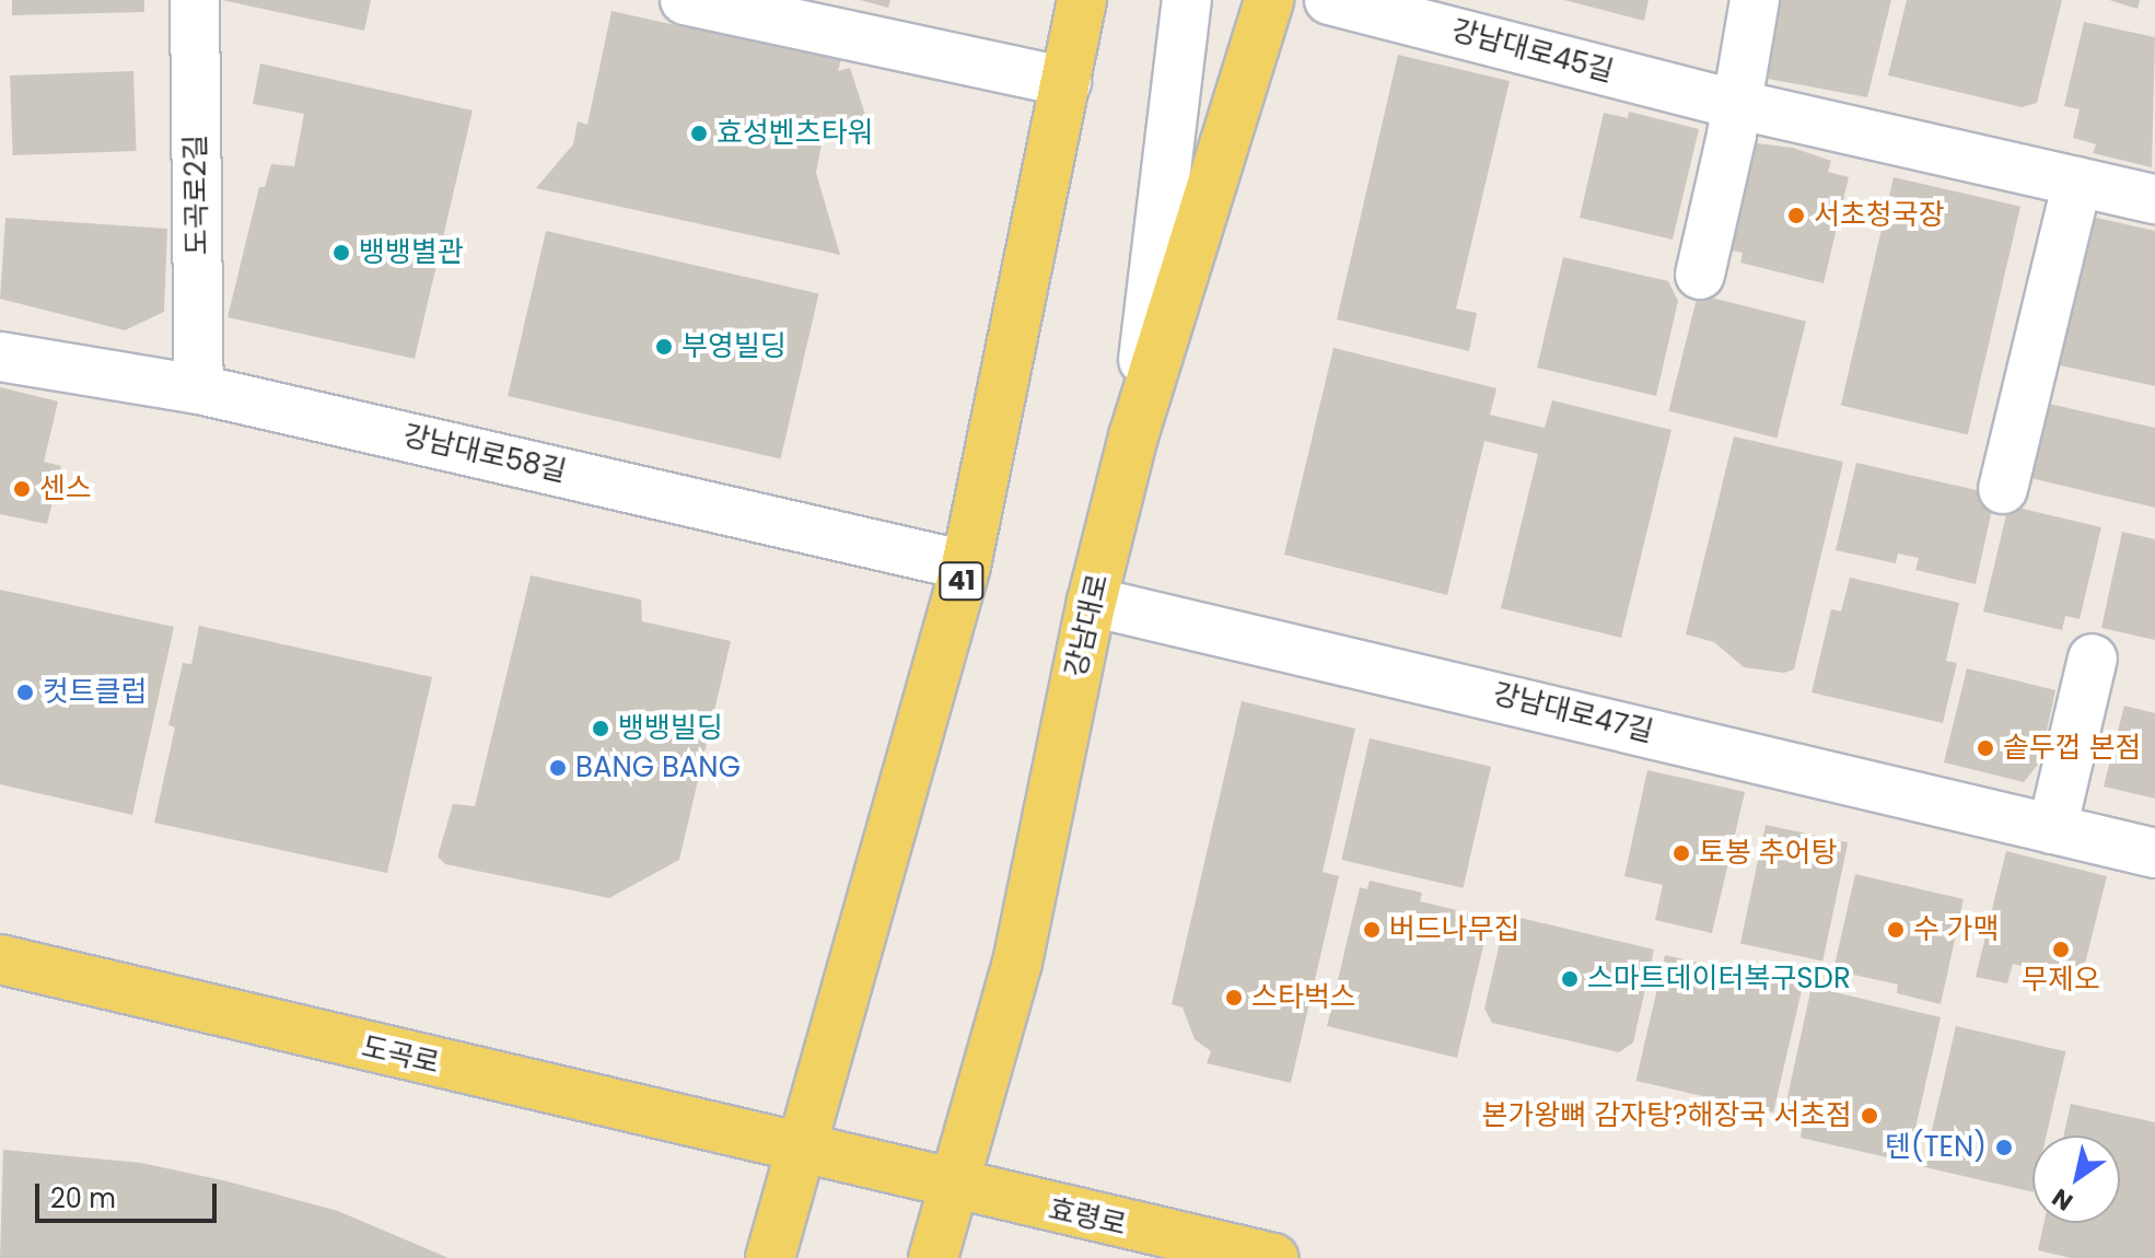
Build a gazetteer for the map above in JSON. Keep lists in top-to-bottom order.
{
  "streets": {
    "main road": [
      "41",
      "강남대로",
      "도곡로",
      "효령로"
    ],
    "street": [
      "강남대로45길",
      "도곡로2길",
      "강남대로58길",
      "강남대로47길"
    ]
  },
  "crossings": [
    ["도곡로2길", "강남대로58길"],
    ["강남대로58길", "41"],
    ["41", "도곡로"],
    ["강남대로", "강남대로47길"],
    ["강남대로", "도곡로"],
    ["강남대로", "효령로"],
    ["도곡로", "효령로"]
  ],
  "places": [
    "효성벤츠타워",
    "서초청국장",
    "뱅뱅별관",
    "부영빌딩",
    "센스",
    "컷트클럽",
    "뱅뱅빌딩",
    "솥두껍 본점",
    "BANG BANG",
    "토봉 추어탕",
    "버드나무집",
    "수 가맥",
    "무제오",
    "스마트데이터복구SDR",
    "스타벅스",
    "본가왕뼈 감자탕?해장국 서초점",
    "텐(TEN)"
  ],
  "scale_bar": "20 m",
  "north": "bottom left"
}
